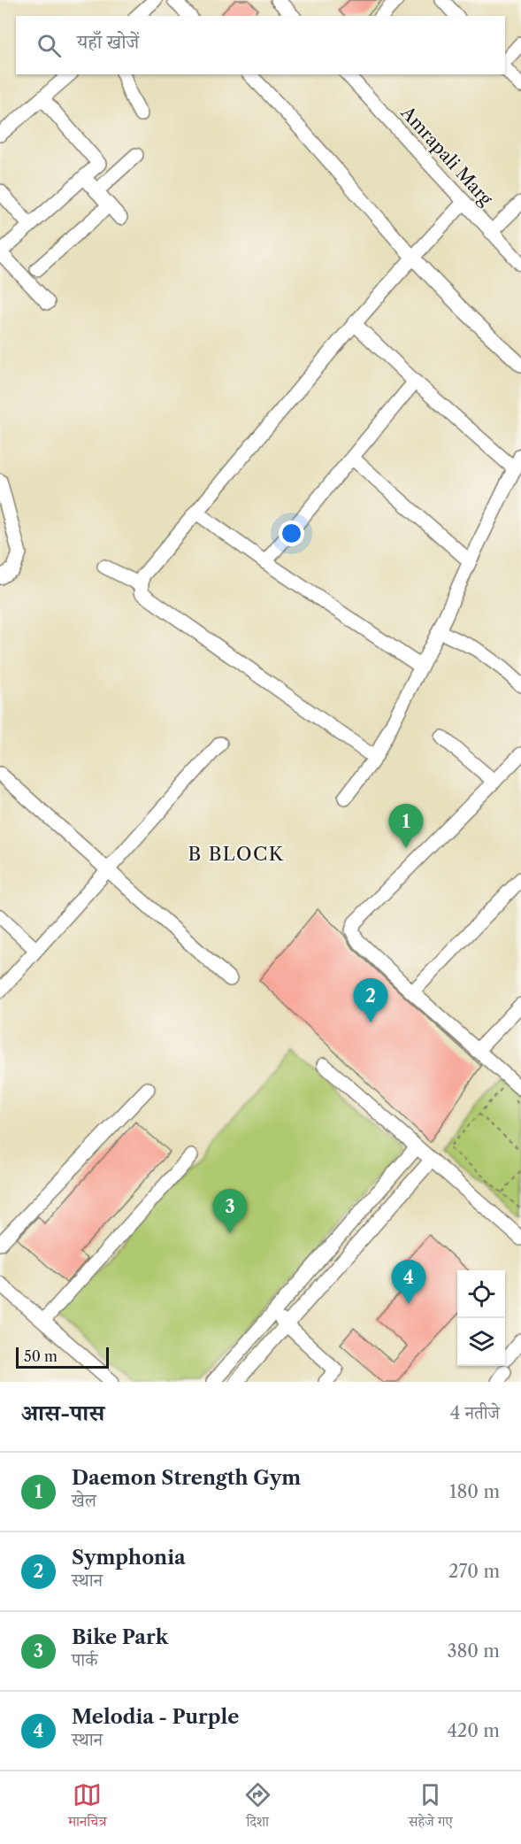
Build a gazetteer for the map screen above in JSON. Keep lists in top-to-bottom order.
{
  "streets": {
    "street": ["Amrapali Marg"]
  },
  "districts": ["B BLOCK"],
  "scale_bar": "50 m",
  "page": {
    "search": "यहाँ खोजें",
    "pins": [
      "1",
      "2",
      "3",
      "4"
    ],
    "scale": "50 m",
    "heading": ["आस-पास", "4 नतीजे"],
    "list": [
      {
        "mark": "1",
        "name": "Daemon Strength Gym",
        "note": "खेल",
        "value": "180 m"
      },
      {
        "mark": "2",
        "name": "Symphonia",
        "note": "स्थान",
        "value": "270 m"
      },
      {
        "mark": "3",
        "name": "Bike Park",
        "note": "पार्क",
        "value": "380 m"
      },
      {
        "mark": "4",
        "name": "Melodia - Purple",
        "note": "स्थान",
        "value": "420 m"
      }
    ],
    "nav": ["मानचित्र", "दिशा", "सहेजे गए"]
  }
}
